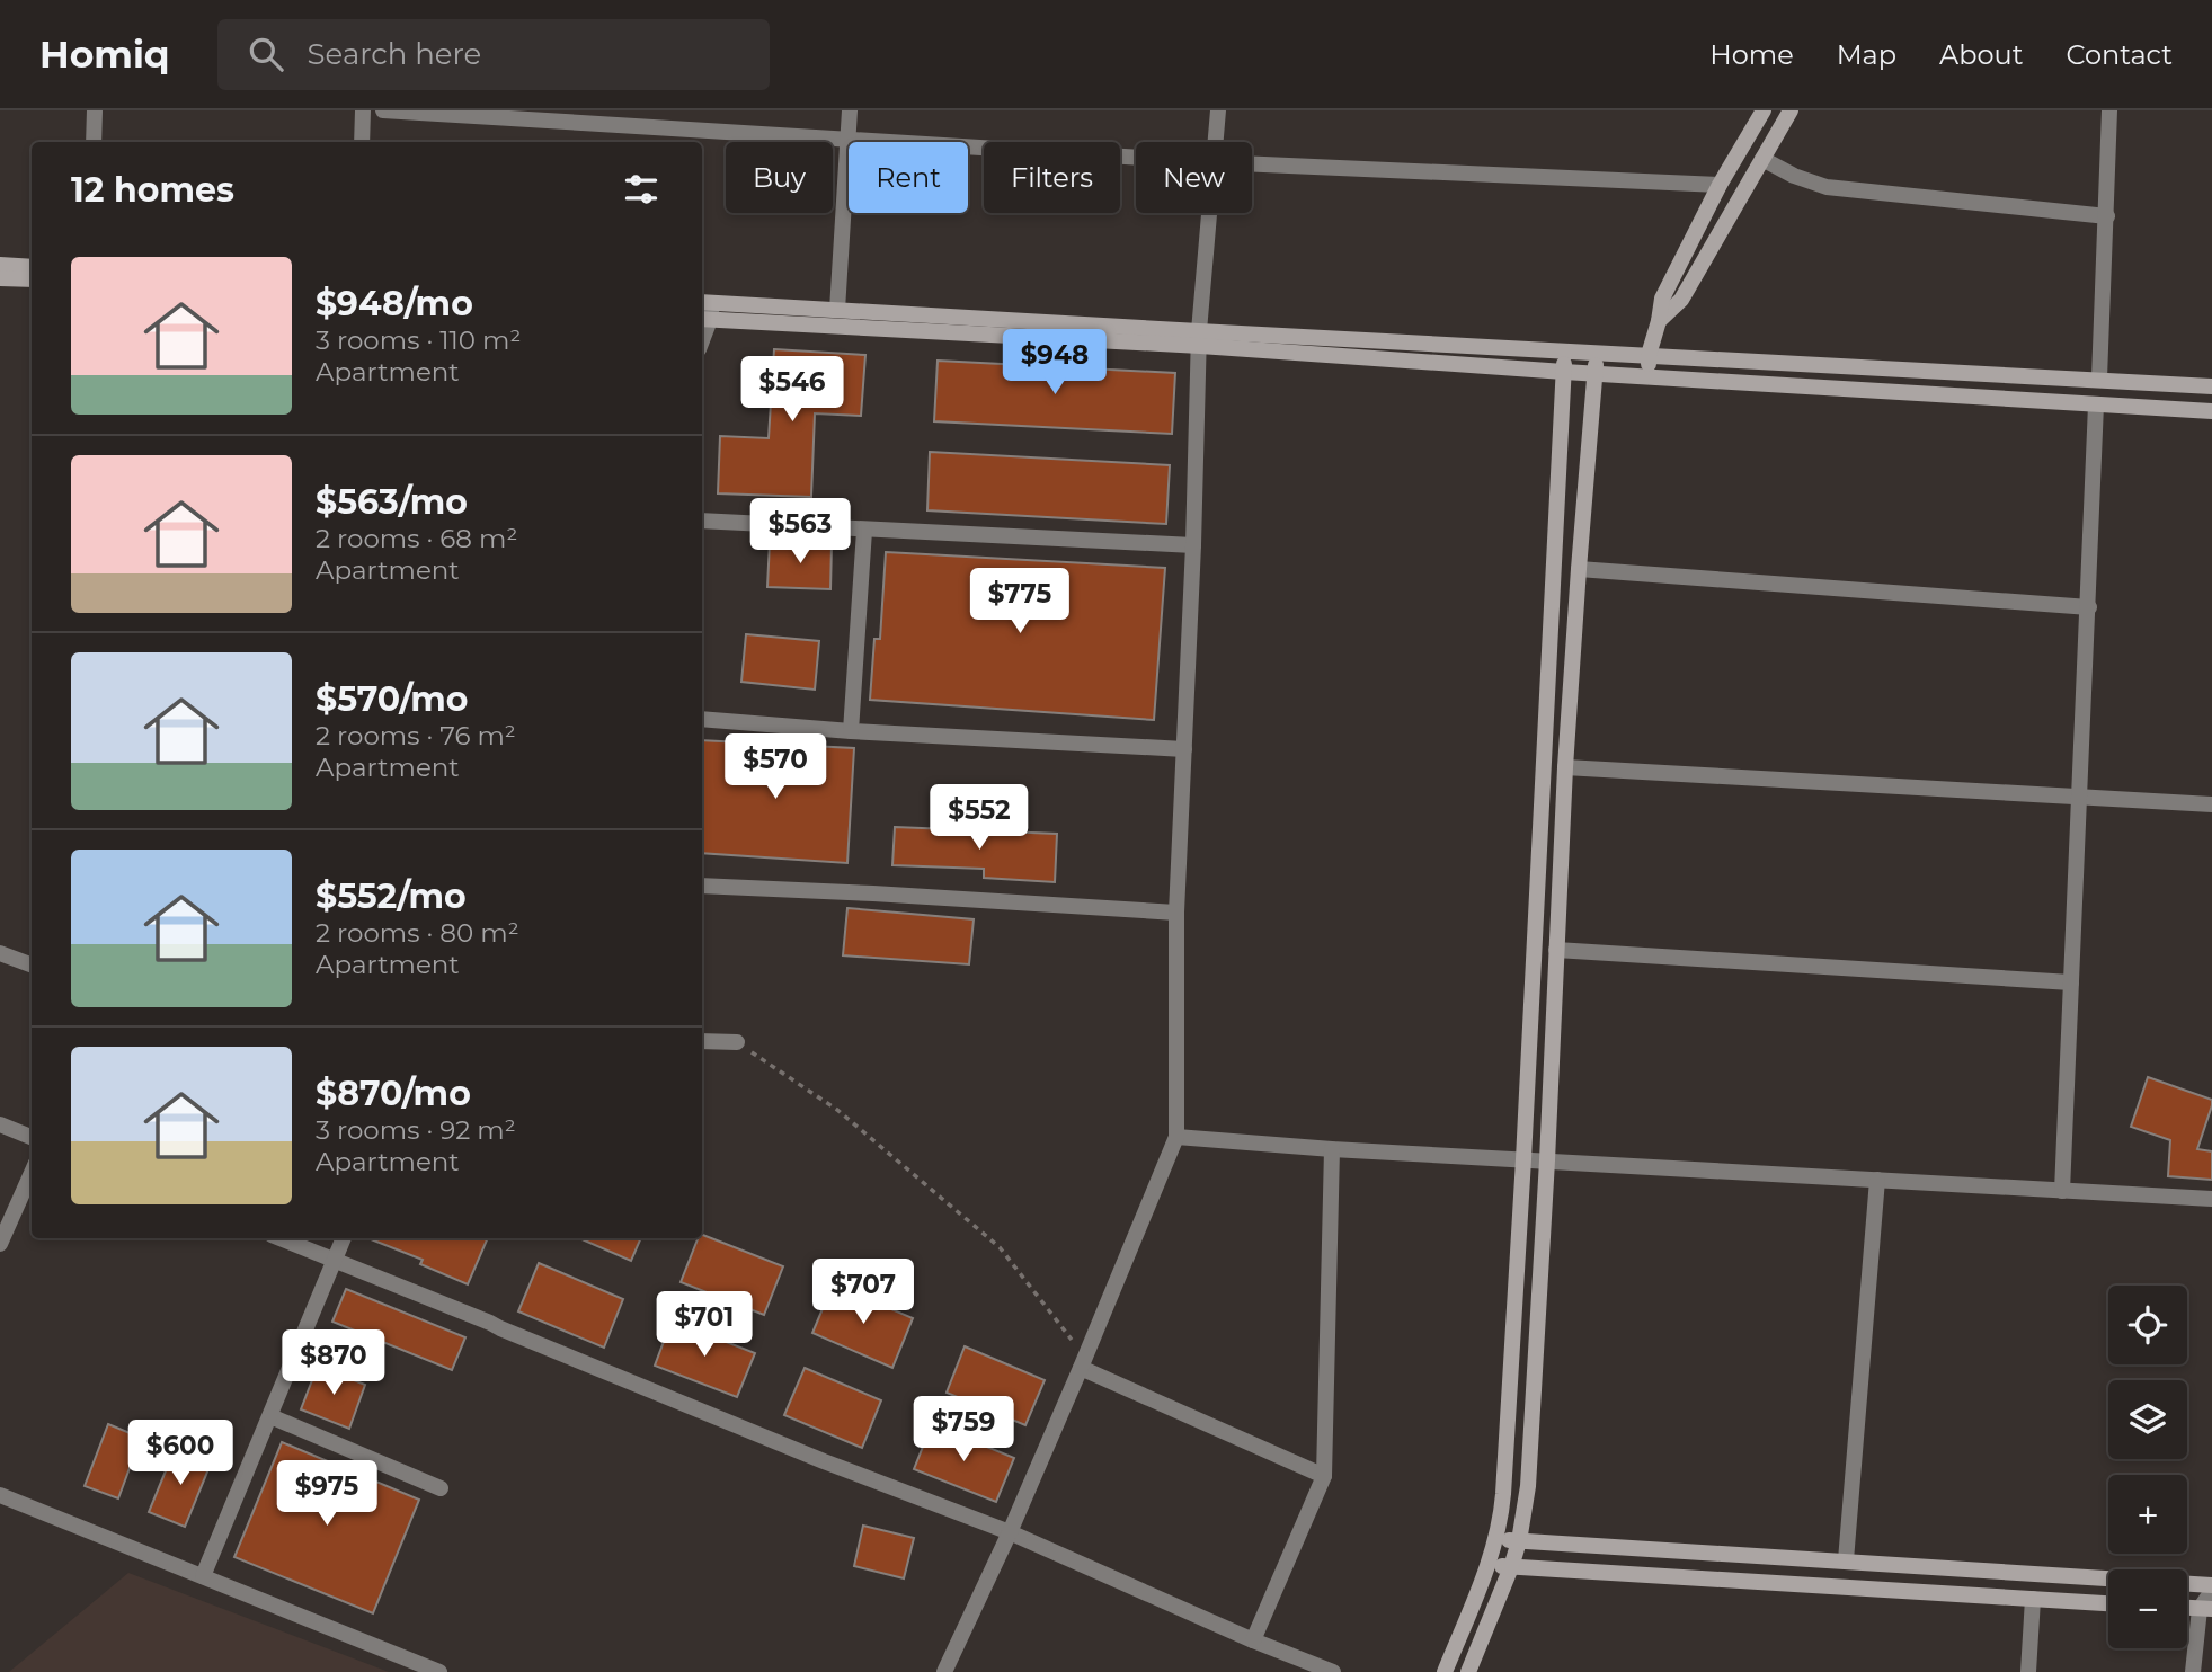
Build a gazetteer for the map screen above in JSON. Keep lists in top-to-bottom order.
{
  "page": {
    "header": "Homiq",
    "search": "Search here",
    "nav": [
      "Home",
      "Map",
      "About",
      "Contact"
    ],
    "chip": [
      "Buy",
      "Rent",
      "Filters",
      "New"
    ],
    "heading": "12 homes",
    "list": [
      {
        "name": "$948/mo",
        "note": "3 rooms · 110 m² · Apartment"
      },
      {
        "name": "$563/mo",
        "note": "2 rooms · 68 m² · Apartment"
      },
      {
        "name": "$570/mo",
        "note": "2 rooms · 76 m² · Apartment"
      },
      {
        "name": "$552/mo",
        "note": "2 rooms · 80 m² · Apartment"
      },
      {
        "name": "$870/mo",
        "note": "3 rooms · 92 m² · Apartment"
      }
    ],
    "price": [
      "$948",
      "$546",
      "$563",
      "$775",
      "$570",
      "$552",
      "$707",
      "$701",
      "$870",
      "$759",
      "$600",
      "$975"
    ],
    "map_buttons": ["+", "−"]
  }
}
